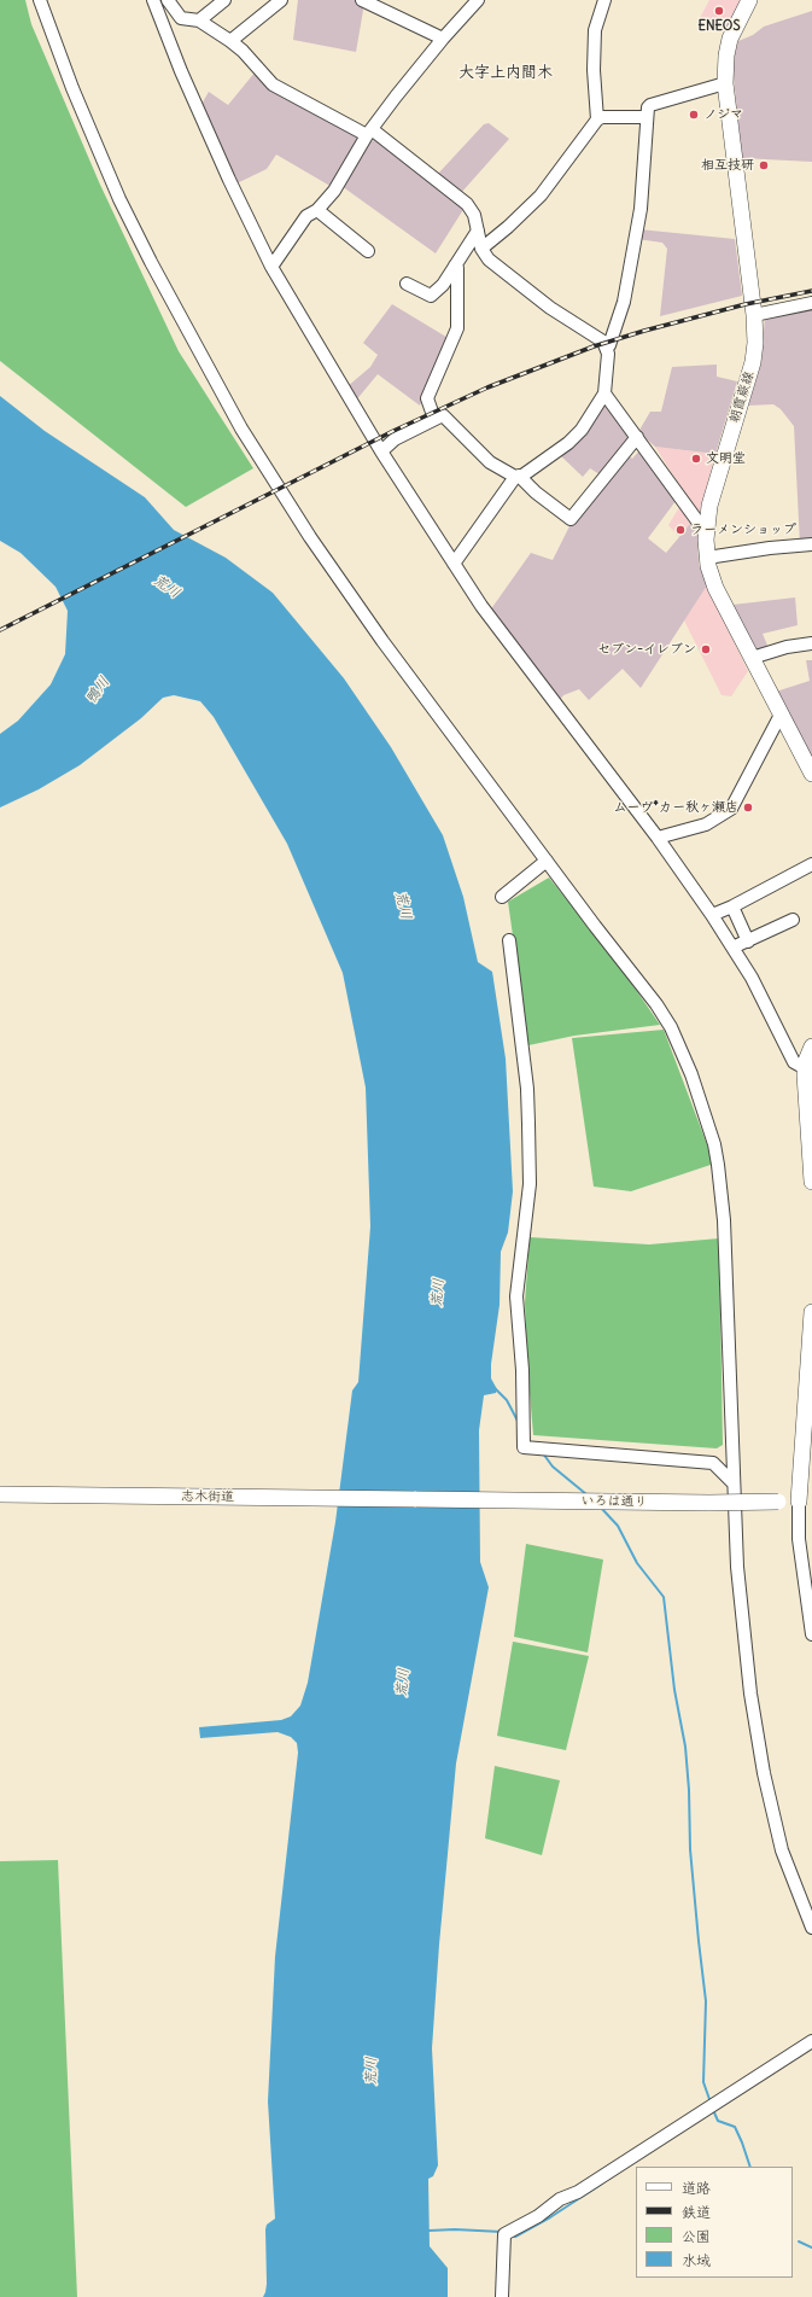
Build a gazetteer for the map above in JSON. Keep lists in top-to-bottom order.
{
  "streets": {
    "main road": ["朝霞蕨線", "志木街道", "いろは通り"]
  },
  "crossings": [
    ["志木街道", "いろは通り"]
  ],
  "districts": ["大字上内間木"],
  "water": ["荒川", "鴨川"],
  "places": [
    "ENEOS",
    "ノジマ",
    "相互技研",
    "文明堂",
    "ラーメンショップ",
    "セブン-イレブン",
    "ムーヴ*カー秋ヶ瀬店"
  ],
  "legend": [
    "道路",
    "鉄道",
    "公園",
    "水域"
  ]
}
